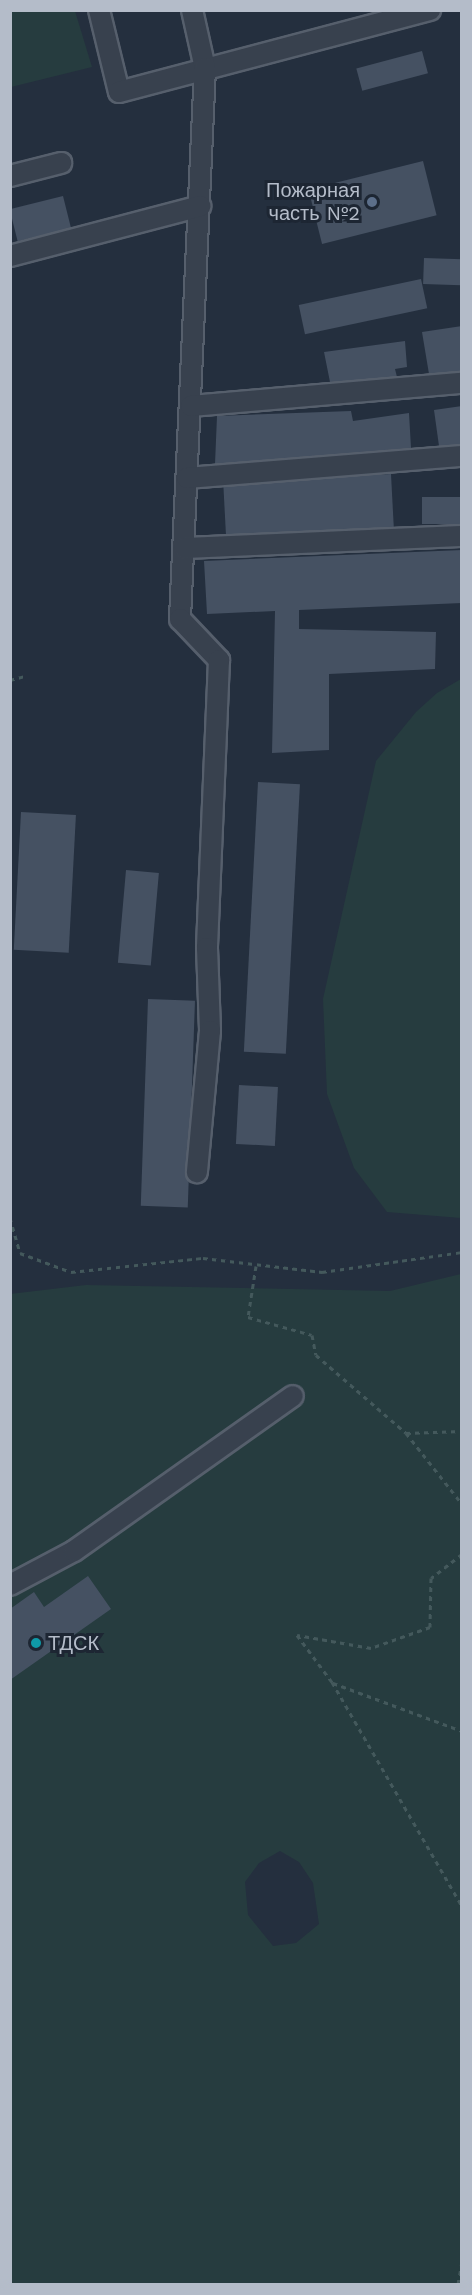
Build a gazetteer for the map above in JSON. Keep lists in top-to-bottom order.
{
  "places": ["Пожарная часть №2", "ТДСК"]
}
